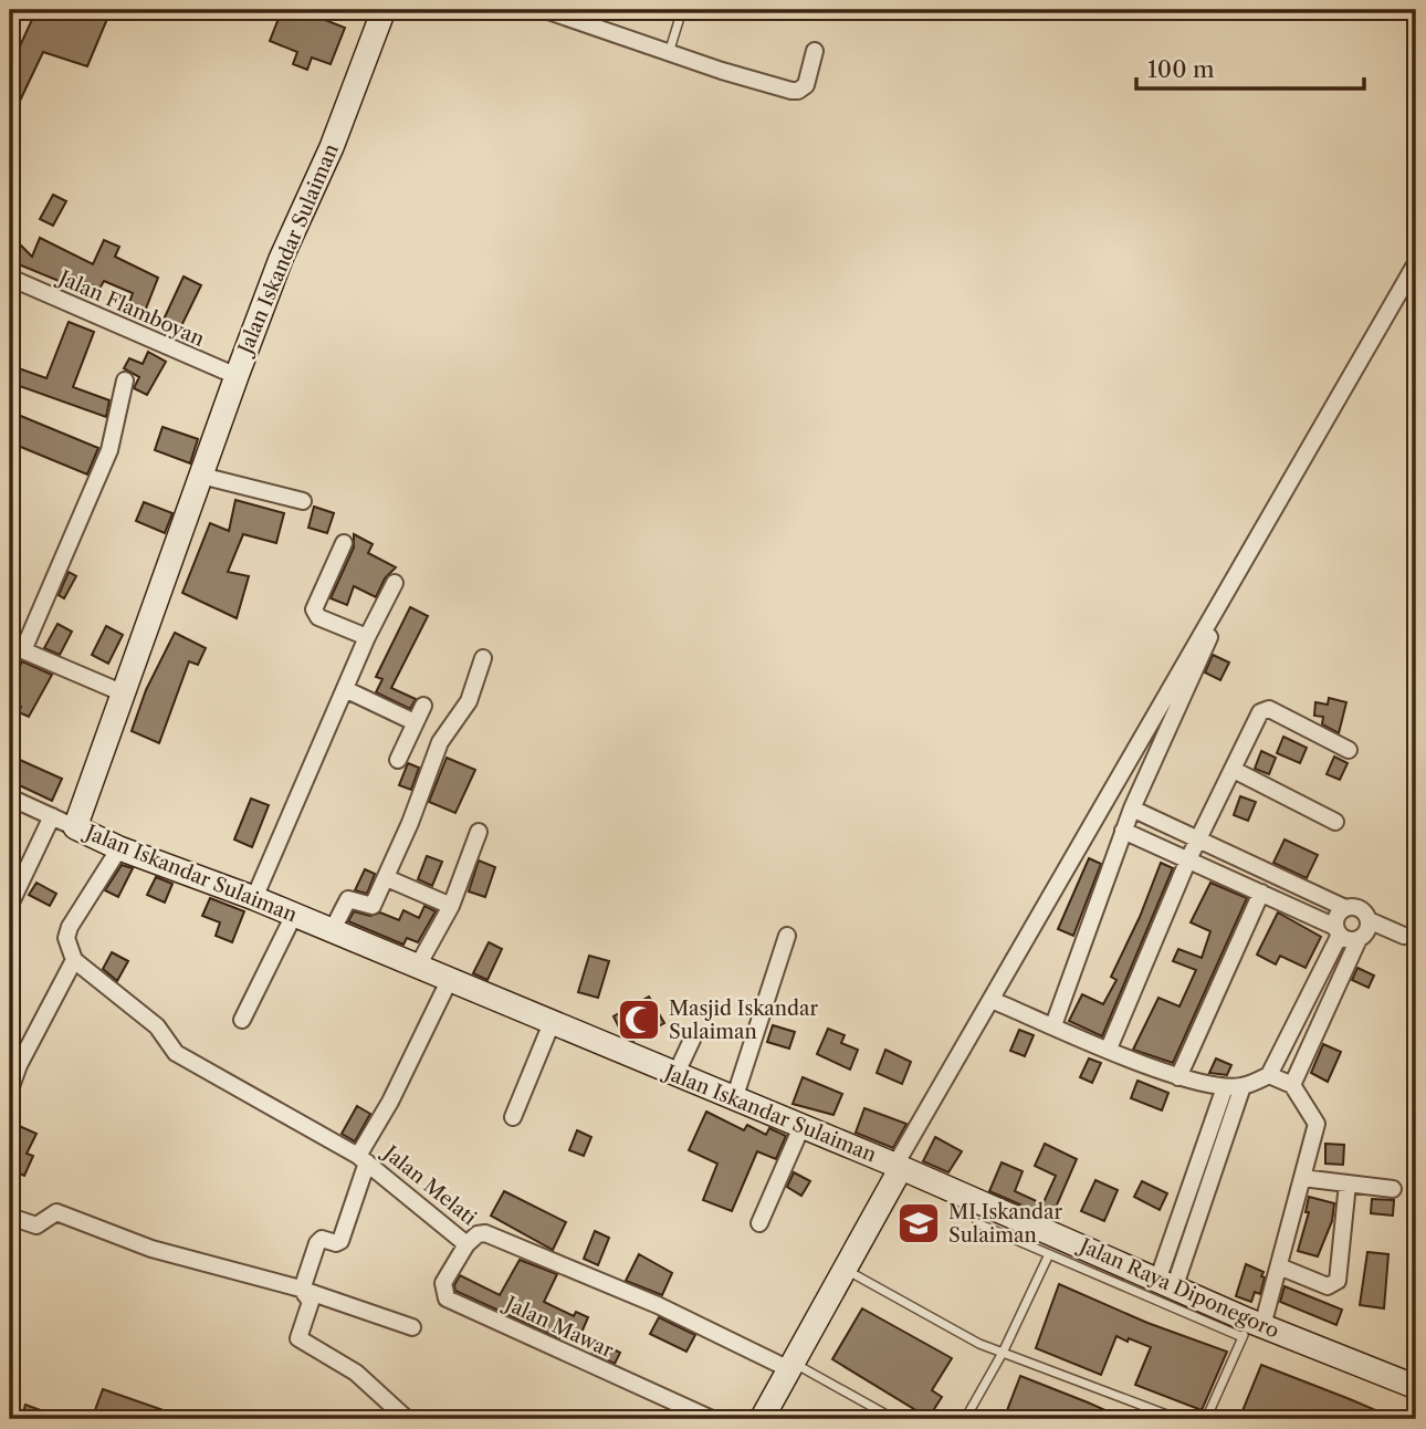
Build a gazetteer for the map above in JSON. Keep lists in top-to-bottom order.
{
  "streets": {
    "street": [
      "Jalan Iskandar Sulaiman",
      "Jalan Flamboyan",
      "Jalan Melati",
      "Jalan Raya Diponegoro",
      "Jalan Mawar"
    ]
  },
  "crossings": [
    ["Jalan Iskandar Sulaiman", "Jalan Flamboyan"],
    ["Jalan Iskandar Sulaiman", "Jalan Raya Diponegoro"],
    ["Jalan Melati", "Jalan Mawar"]
  ],
  "places": {
    "mosque": ["Masjid Iskandar Sulaiman"],
    "school or university": ["MI Iskandar Sulaiman"]
  },
  "scale_bar": "100 m"
}
